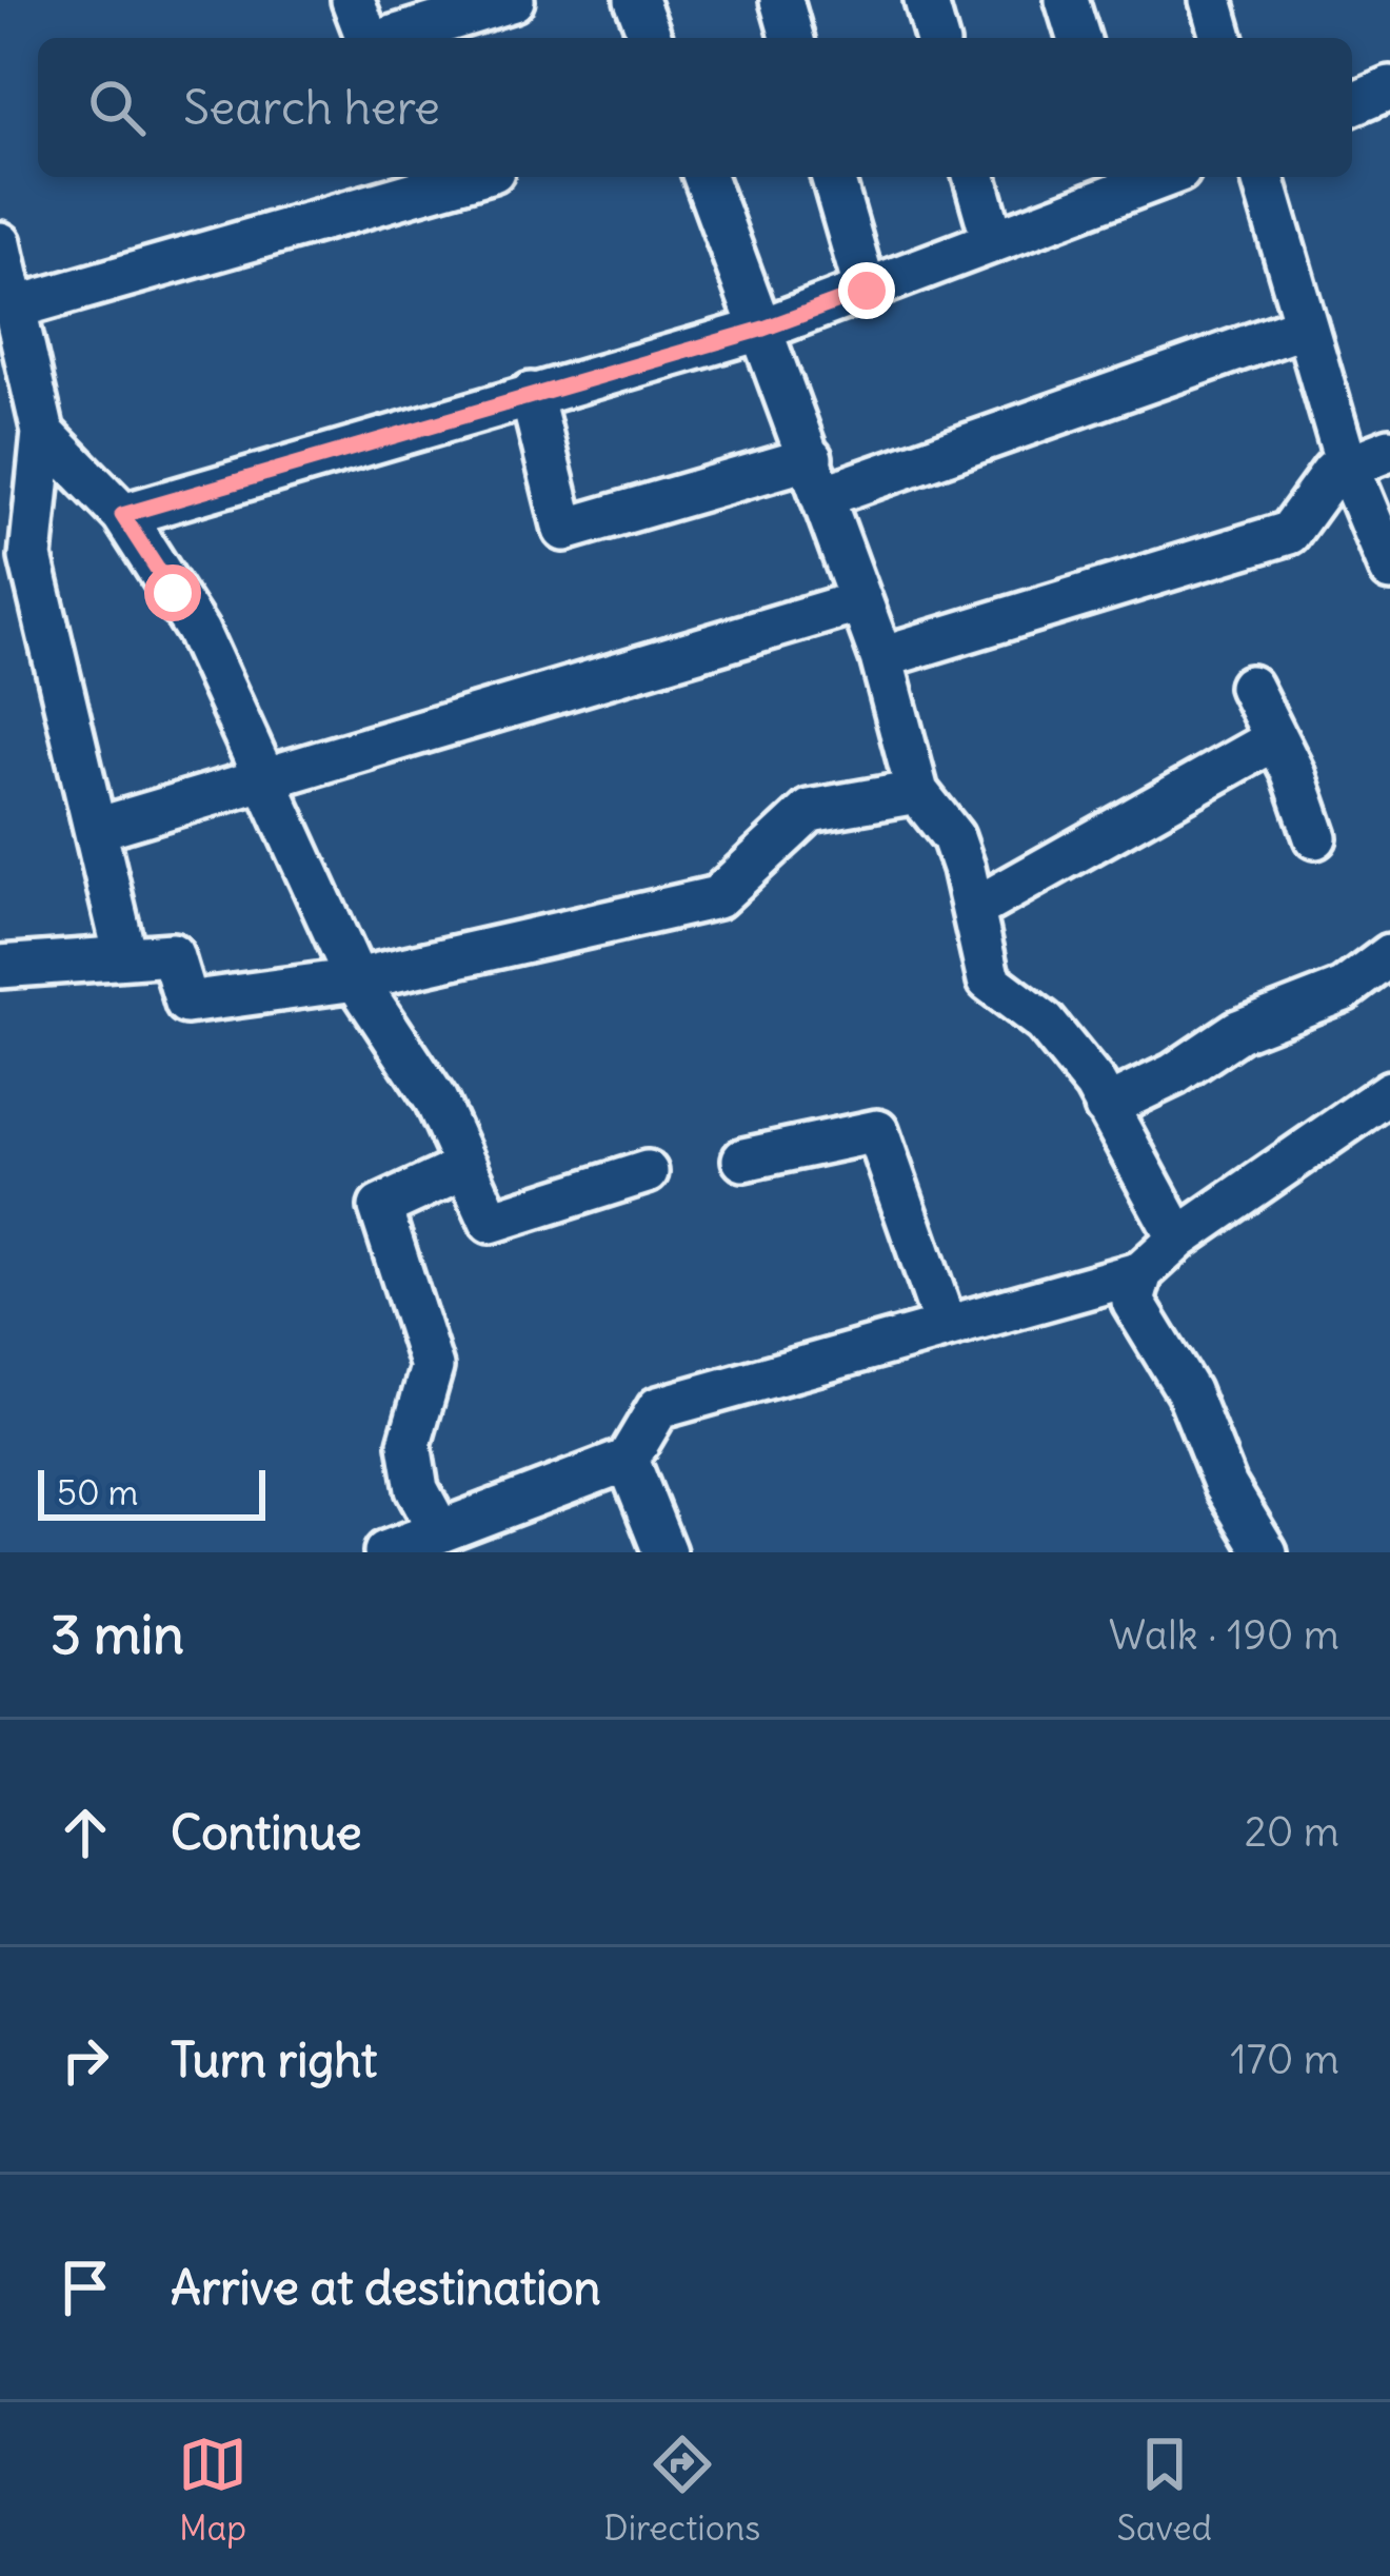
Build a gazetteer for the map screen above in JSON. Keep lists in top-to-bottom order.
{
  "scale_bar": "50 m",
  "page": {
    "search": "Search here",
    "scale": "50 m",
    "heading": ["3 min", "Walk · 190 m"],
    "list": [
      ["Continue", "20 m"],
      ["Turn right", "170 m"],
      "Arrive at destination"
    ],
    "nav": ["Map", "Directions", "Saved"]
  }
}
